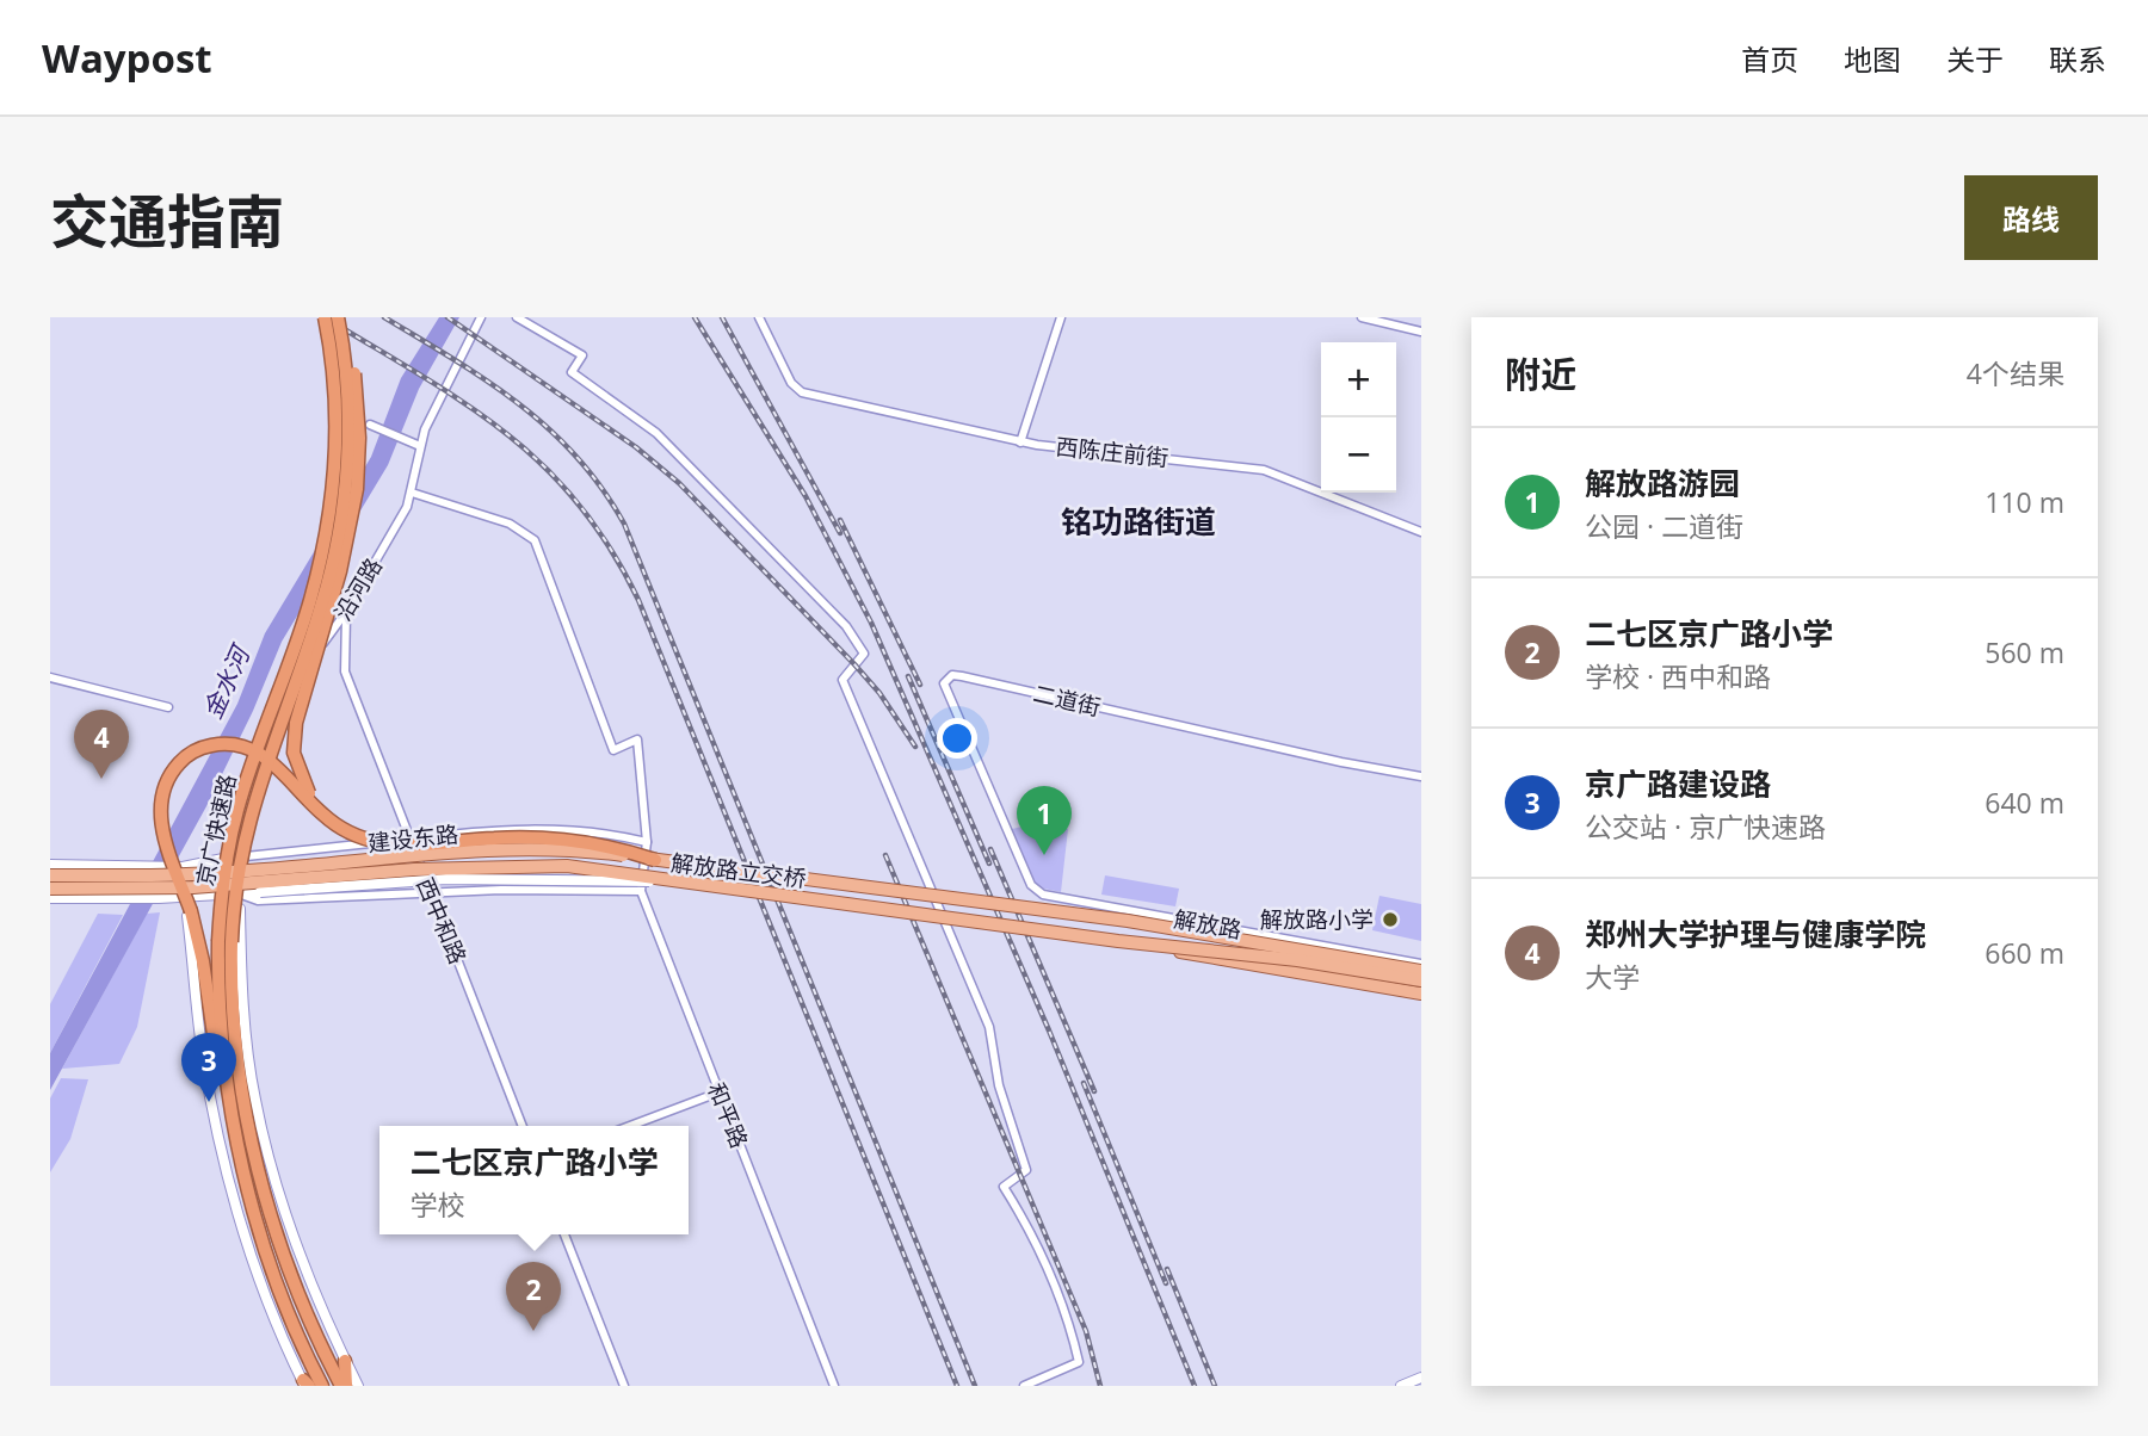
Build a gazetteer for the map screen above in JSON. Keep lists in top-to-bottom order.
{
  "streets": {
    "highway": ["京广快速路"],
    "main road": ["解放路立交桥"],
    "street": [
      "西陈庄前街",
      "沿河路",
      "二道街",
      "建设东路",
      "西中和路",
      "解放路",
      "和平路"
    ]
  },
  "crossings": [
    ["沿河路", "建设东路"],
    ["沿河路", "西中和路"],
    ["沿河路", "和平路"],
    ["二道街", "解放路"],
    ["建设东路", "西中和路"],
    ["建设东路", "和平路"]
  ],
  "districts": ["铭功路街道"],
  "water": ["金水河"],
  "places": ["解放路小学"],
  "page": {
    "header": "Waypost",
    "nav": [
      "首页",
      "地图",
      "关于",
      "联系"
    ],
    "title": "交通指南",
    "buttons": "路线",
    "heading": ["附近", "4个结果"],
    "map_buttons": ["+", "−"],
    "list": [
      {
        "mark": "1",
        "name": "解放路游园",
        "note": "公园 · 二道街",
        "value": "110 m"
      },
      {
        "mark": "2",
        "name": "二七区京广路小学",
        "note": "学校 · 西中和路",
        "value": "560 m"
      },
      {
        "mark": "3",
        "name": "京广路建设路",
        "note": "公交站 · 京广快速路",
        "value": "640 m"
      },
      {
        "mark": "4",
        "name": "郑州大学护理与健康学院",
        "note": "大学",
        "value": "660 m"
      }
    ],
    "pins": [
      "4",
      "1",
      "3",
      "2"
    ],
    "popup": ["二七区京广路小学", "学校"]
  }
}
